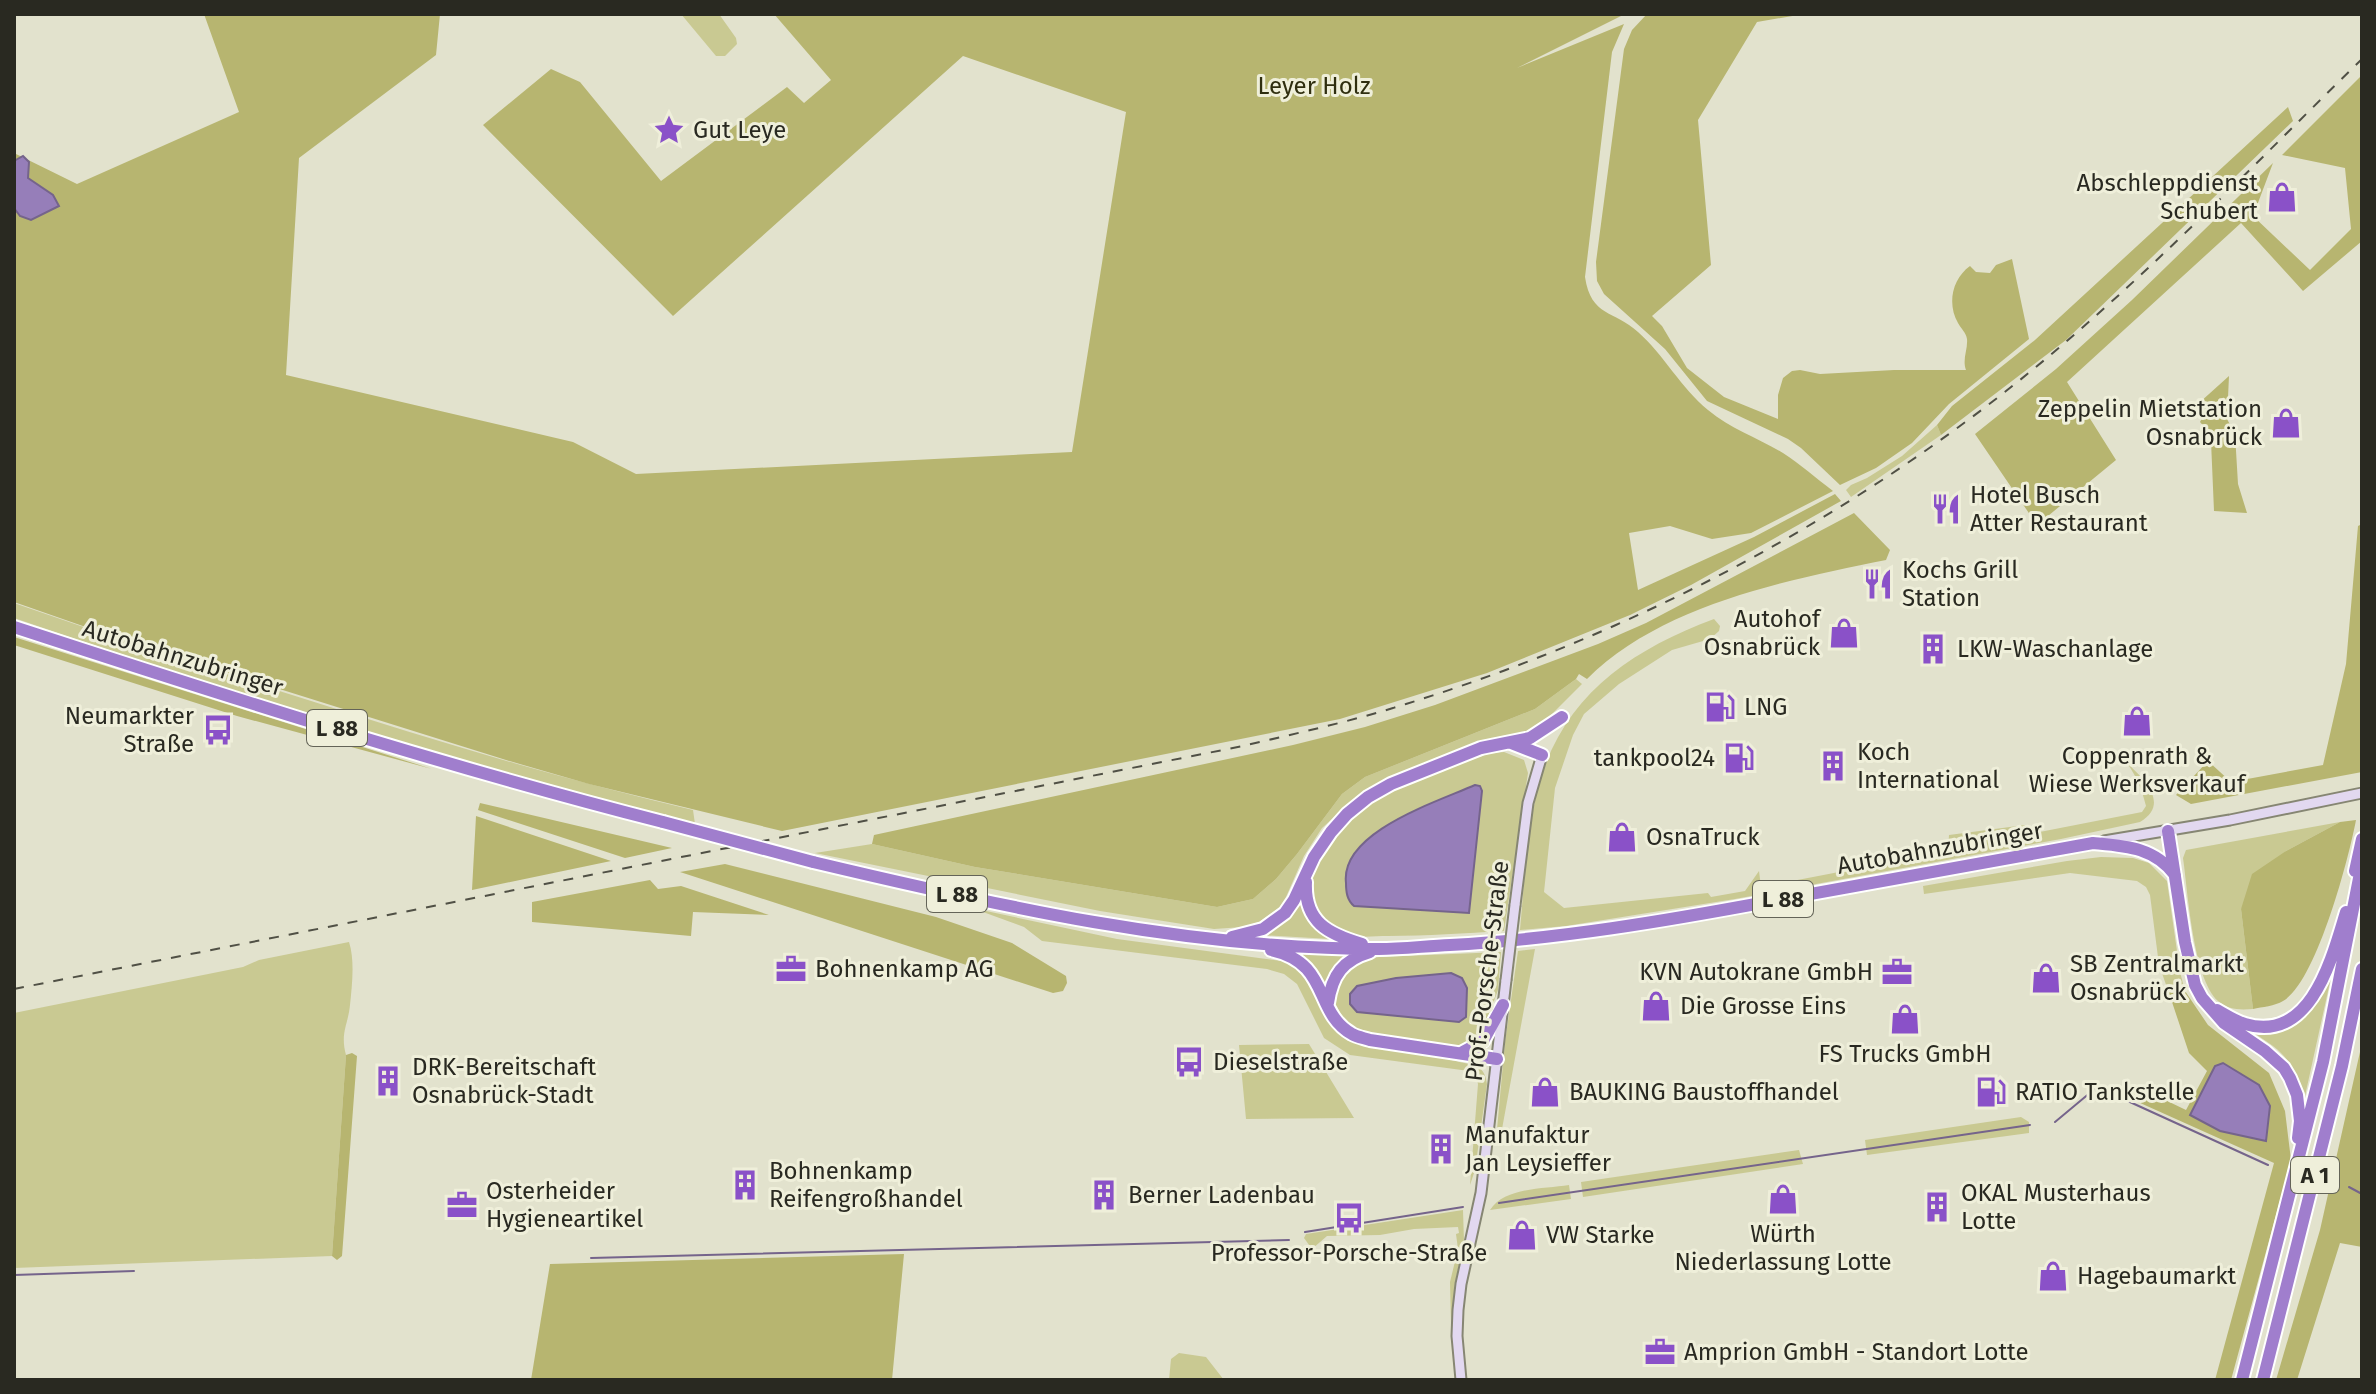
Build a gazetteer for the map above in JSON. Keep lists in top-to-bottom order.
{
  "streets": {
    "highway": ["Autobahnzubringer", "L 88", "A 1"],
    "street": ["Prof.-Porsche-Straße"]
  },
  "crossings": [
    ["Autobahnzubringer", "L 88"]
  ],
  "parks": ["Leyer Holz"],
  "places": {
    "place": ["Gut Leye"],
    "shop": [
      "Abschleppdienst Schubert",
      "Zeppelin Mietstation Osnabrück",
      "Autohof Osnabrück",
      "Coppenrath & Wiese Werksverkauf",
      "OsnaTruck",
      "SB Zentralmarkt Osnabrück",
      "Die Grosse Eins",
      "FS Trucks GmbH",
      "BAUKING Baustoffhandel",
      "Würth Niederlassung Lotte",
      "VW Starke",
      "Hagebaumarkt"
    ],
    "restaurant": ["Hotel Busch Atter Restaurant", "Kochs Grill Station"],
    "building": [
      "LKW-Waschanlage",
      "Koch International",
      "DRK-Bereitschaft Osnabrück-Stadt",
      "Manufaktur Jan Leysieffer",
      "Bohnenkamp Reifengroßhandel",
      "Berner Ladenbau",
      "OKAL Musterhaus Lotte"
    ],
    "fuel station": ["LNG", "tankpool24", "RATIO Tankstelle"],
    "bus stop": ["Neumarkter Straße", "Dieselstraße", "Professor-Porsche-Straße"],
    "office": [
      "Bohnenkamp AG",
      "KVN Autokrane GmbH",
      "Osterheider Hygieneartikel",
      "Amprion GmbH - Standort Lotte"
    ]
  }
}
